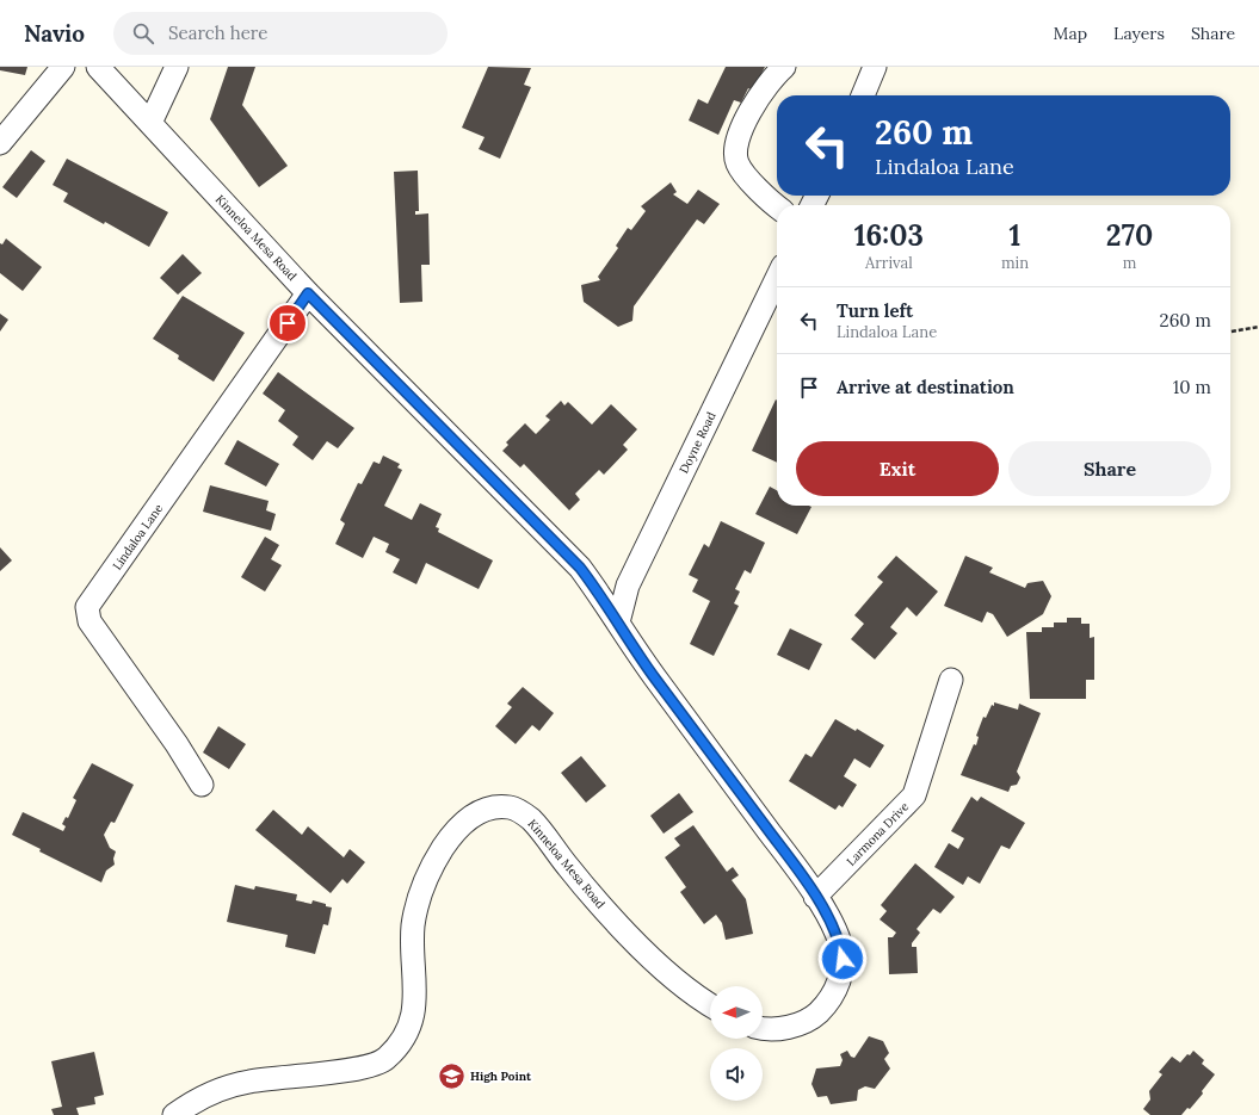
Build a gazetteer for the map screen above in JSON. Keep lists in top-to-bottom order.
{
  "streets": {
    "street": [
      "Kinneloa Mesa Road",
      "Doyne Road",
      "Lindaloa Lane",
      "Larmona Drive"
    ]
  },
  "crossings": [
    ["Kinneloa Mesa Road", "Doyne Road"],
    ["Kinneloa Mesa Road", "Lindaloa Lane"],
    ["Kinneloa Mesa Road", "Larmona Drive"]
  ],
  "places": {
    "school or university": ["High Point"]
  },
  "north": "left",
  "page": {
    "header": "Navio",
    "search": "Search here",
    "nav": ["Map", "Layers", "Share"],
    "turn": ["260 m", "Lindaloa Lane"],
    "eta": [
      "16:03",
      "Arrival",
      "1",
      "min",
      "270",
      "m"
    ],
    "list": [
      {
        "name": "Turn left",
        "note": "Lindaloa Lane",
        "value": "260 m"
      },
      {
        "name": "Arrive at destination",
        "value": "10 m"
      }
    ],
    "buttons": ["Exit", "Share"]
  }
}
